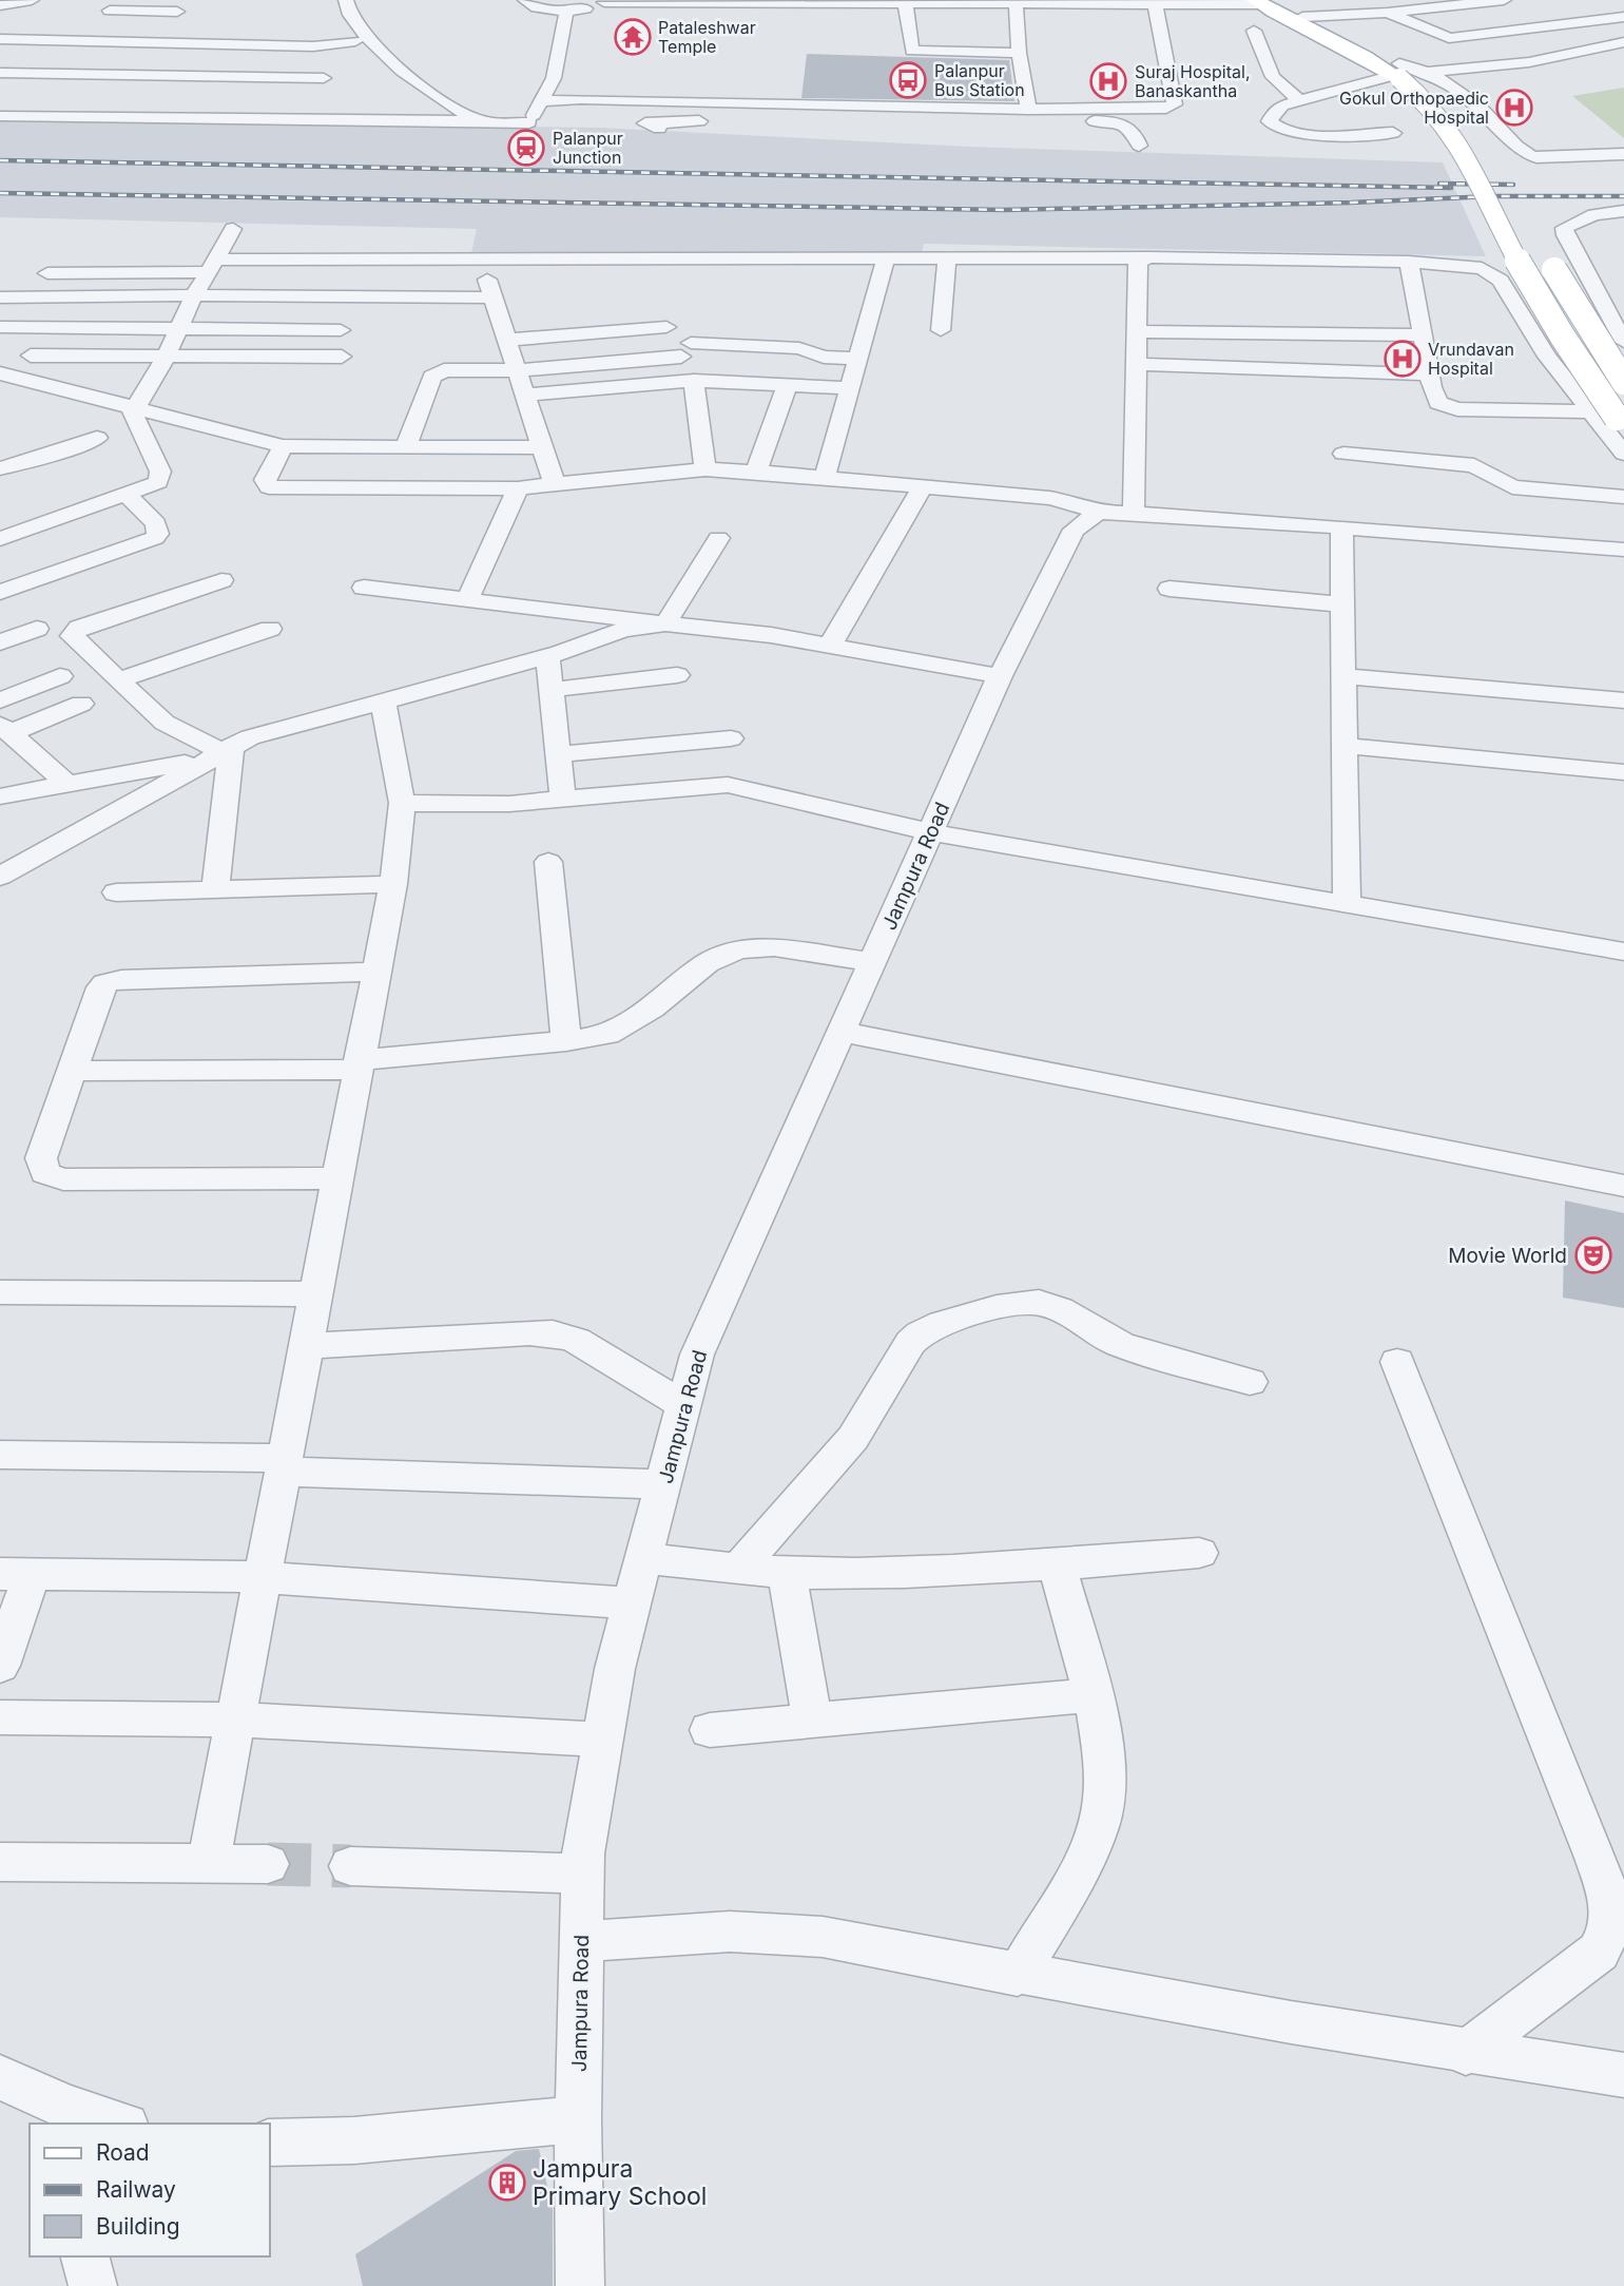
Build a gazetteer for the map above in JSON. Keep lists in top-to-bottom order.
{
  "streets": {
    "street": ["Jampura Road"]
  },
  "places": {
    "temple": ["Pataleshwar Temple"],
    "bus stop": ["Palanpur Bus Station"],
    "hospital": ["Suraj Hospital, Banaskantha", "Gokul Orthopaedic Hospital", "Vrundavan Hospital"],
    "station": ["Palanpur Junction"],
    "theatre": ["Movie World"],
    "building": ["Jampura Primary School"]
  },
  "legend": ["Road", "Railway", "Building"]
}
